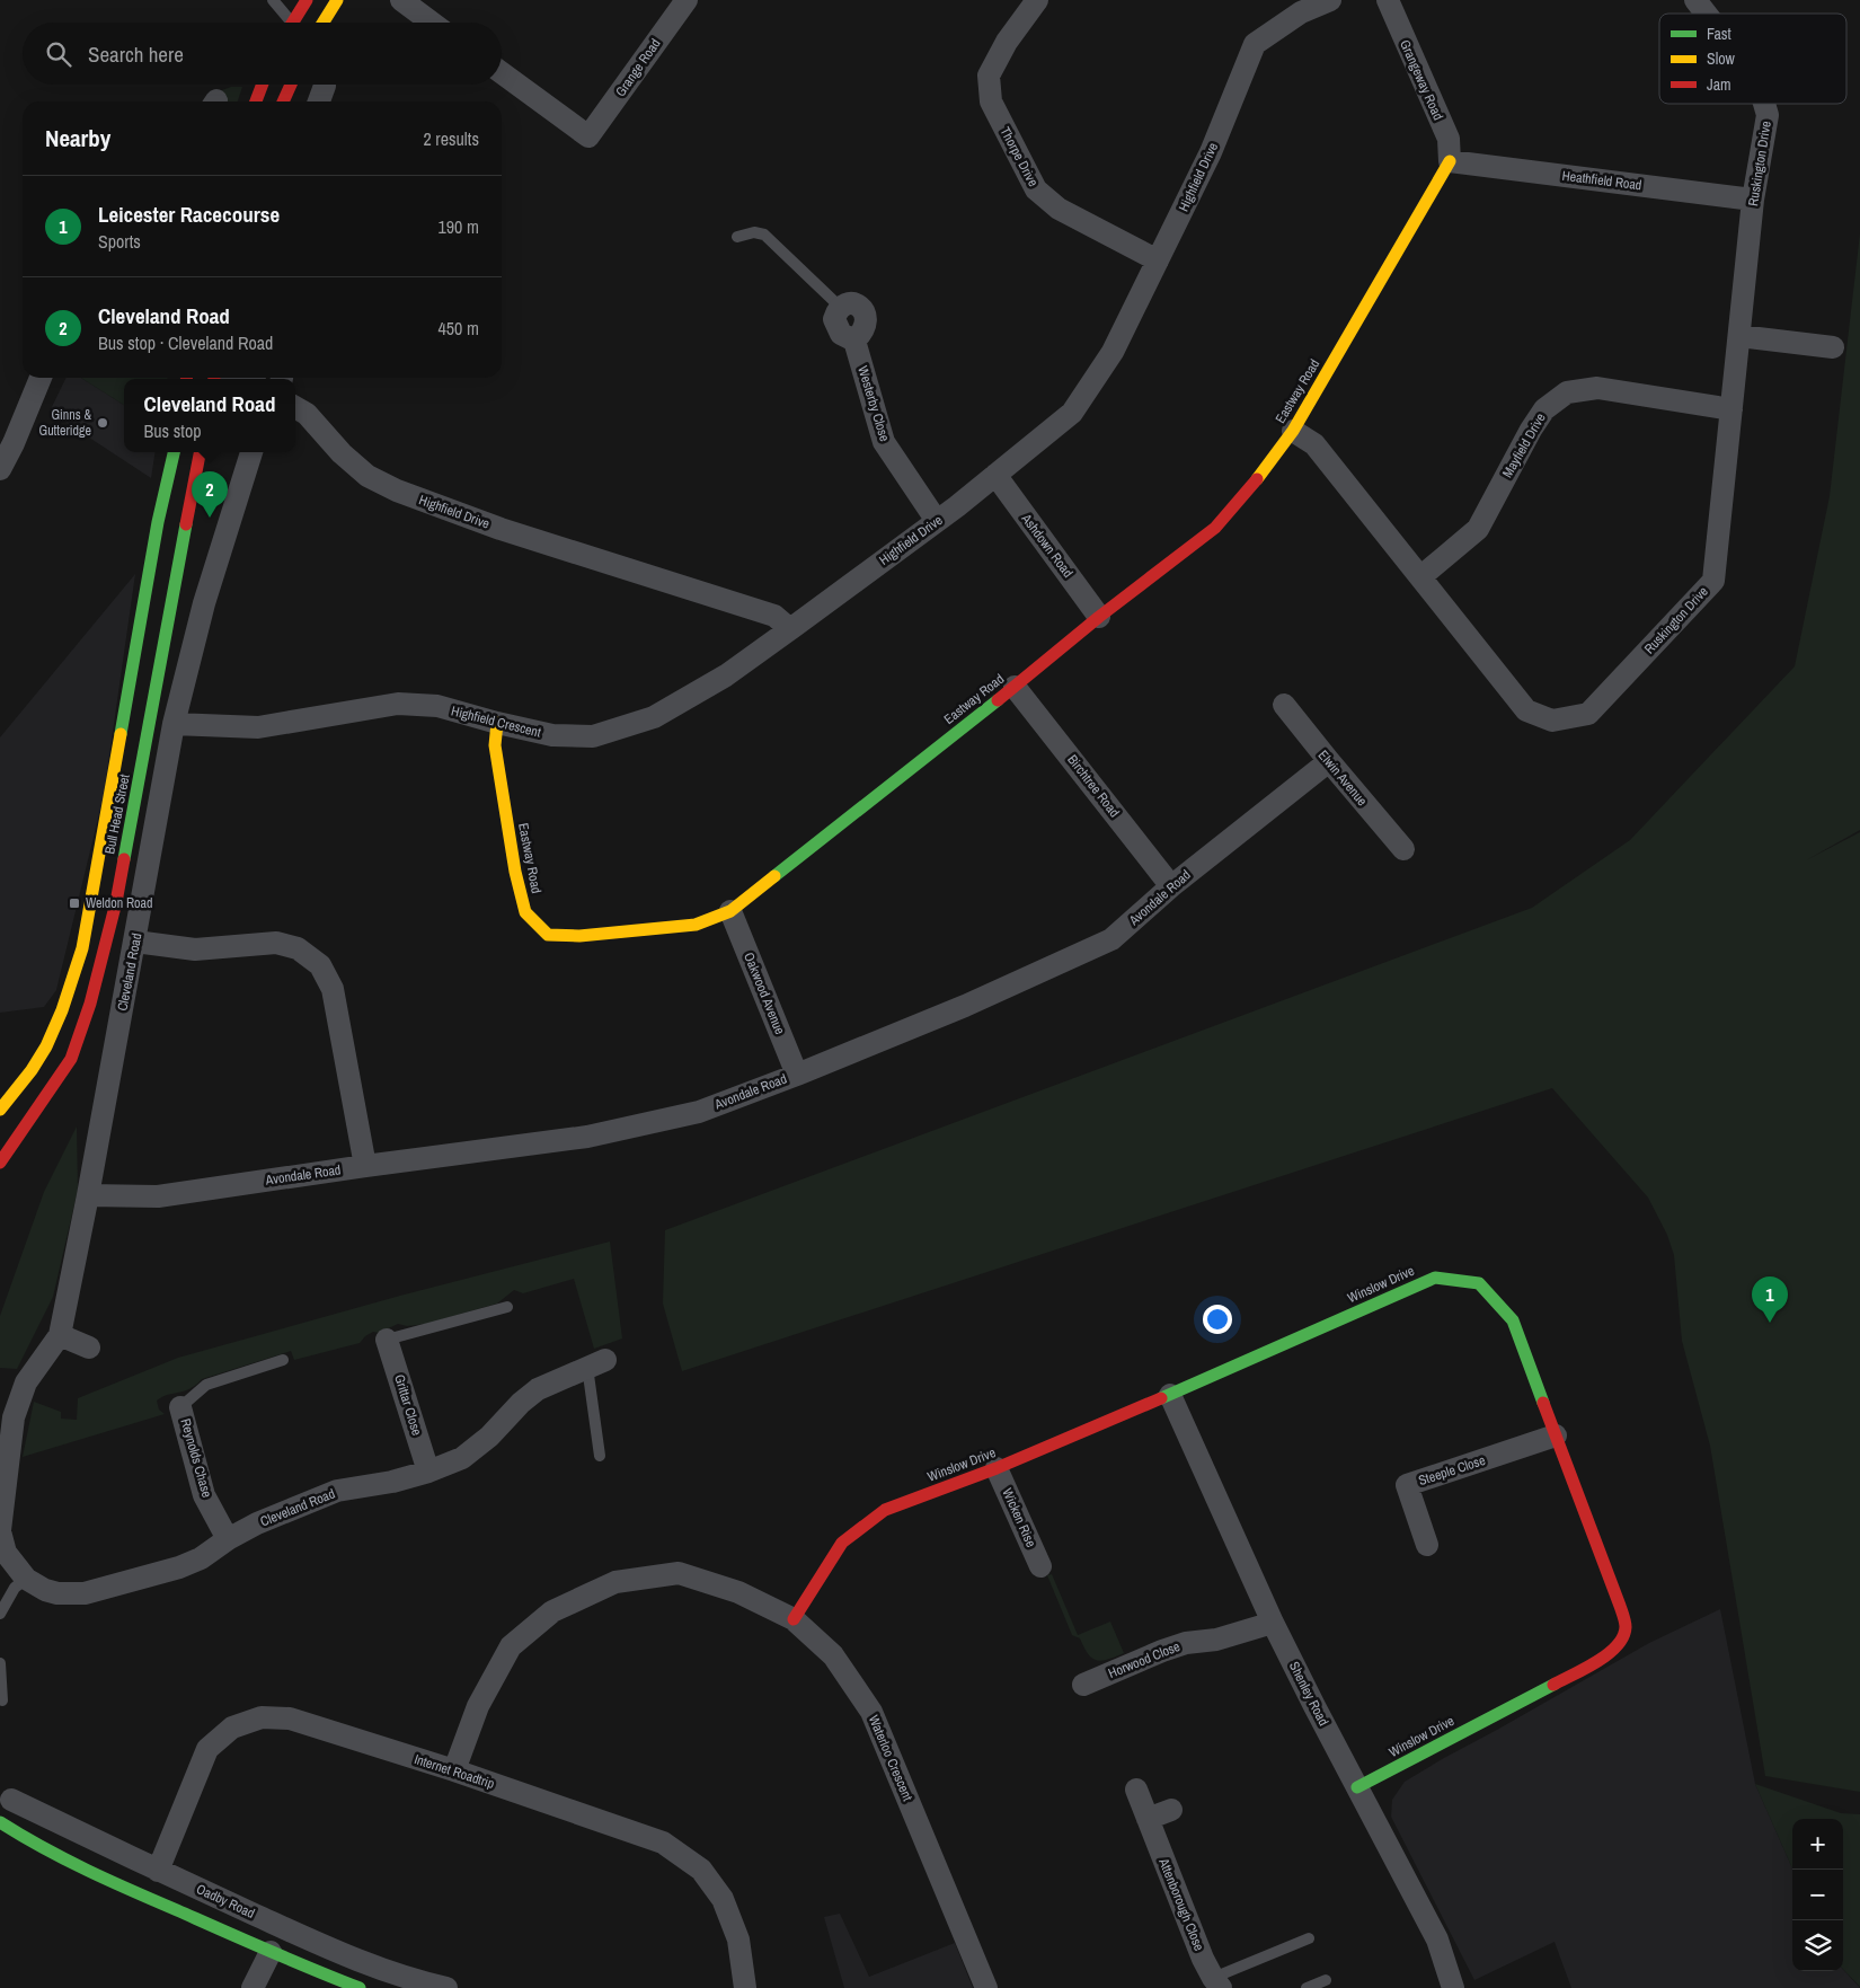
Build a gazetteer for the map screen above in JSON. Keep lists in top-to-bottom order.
{
  "streets": {
    "street": [
      "Grange Road",
      "Grangeway Road",
      "Thorpe Drive",
      "Ruskington Drive",
      "Highfield Drive",
      "Heathfield Road",
      "Eastway Road",
      "Westerby Close",
      "Mayfield Drive",
      "Ashdown Road",
      "Highfield Crescent",
      "Elwin Avenue",
      "Birchtree Road",
      "Bull Head Street",
      "Avondale Road",
      "Cleveland Road",
      "Oakwood Avenue",
      "Winslow Drive",
      "Grittar Close",
      "Reynolds Chase",
      "Steeple Close",
      "Wicken Rise",
      "Horwood Close",
      "Shenley Road",
      "Waterloo Crescent",
      "Internet Roadtrip",
      "Oadby Road",
      "Attenborough Close"
    ]
  },
  "crossings": [
    ["Grangeway Road", "Heathfield Road"],
    ["Grangeway Road", "Eastway Road"],
    ["Thorpe Drive", "Highfield Drive"],
    ["Ruskington Drive", "Heathfield Road"],
    ["Ruskington Drive", "Eastway Road"],
    ["Ruskington Drive", "Mayfield Drive"],
    ["Highfield Drive", "Westerby Close"],
    ["Highfield Drive", "Ashdown Road"],
    ["Highfield Drive", "Highfield Crescent"],
    ["Heathfield Road", "Eastway Road"],
    ["Eastway Road", "Ashdown Road"],
    ["Eastway Road", "Highfield Crescent"],
    ["Eastway Road", "Birchtree Road"],
    ["Eastway Road", "Oakwood Avenue"],
    ["Highfield Crescent", "Cleveland Road"],
    ["Elwin Avenue", "Avondale Road"],
    ["Birchtree Road", "Avondale Road"],
    ["Avondale Road", "Cleveland Road"],
    ["Avondale Road", "Oakwood Avenue"],
    ["Cleveland Road", "Grittar Close"],
    ["Cleveland Road", "Reynolds Chase"],
    ["Winslow Drive", "Steeple Close"],
    ["Winslow Drive", "Wicken Rise"],
    ["Winslow Drive", "Shenley Road"],
    ["Winslow Drive", "Waterloo Crescent"],
    ["Horwood Close", "Shenley Road"],
    ["Waterloo Crescent", "Internet Roadtrip"],
    ["Internet Roadtrip", "Oadby Road"]
  ],
  "places": {
    "other": ["Ginns & Gutteridge"],
    "transit": ["Weldon Road"]
  },
  "legend": ["Fast", "Slow", "Jam"],
  "page": {
    "search": "Search here",
    "heading": ["Nearby", "2 results"],
    "list": [
      {
        "mark": "1",
        "name": "Leicester Racecourse",
        "note": "Sports",
        "value": "190 m"
      },
      {
        "mark": "2",
        "name": "Cleveland Road",
        "note": "Bus stop · Cleveland Road",
        "value": "450 m"
      }
    ],
    "popup": ["Cleveland Road", "Bus stop"],
    "pins": ["2", "1"],
    "map_buttons": ["+", "−"]
  }
}
